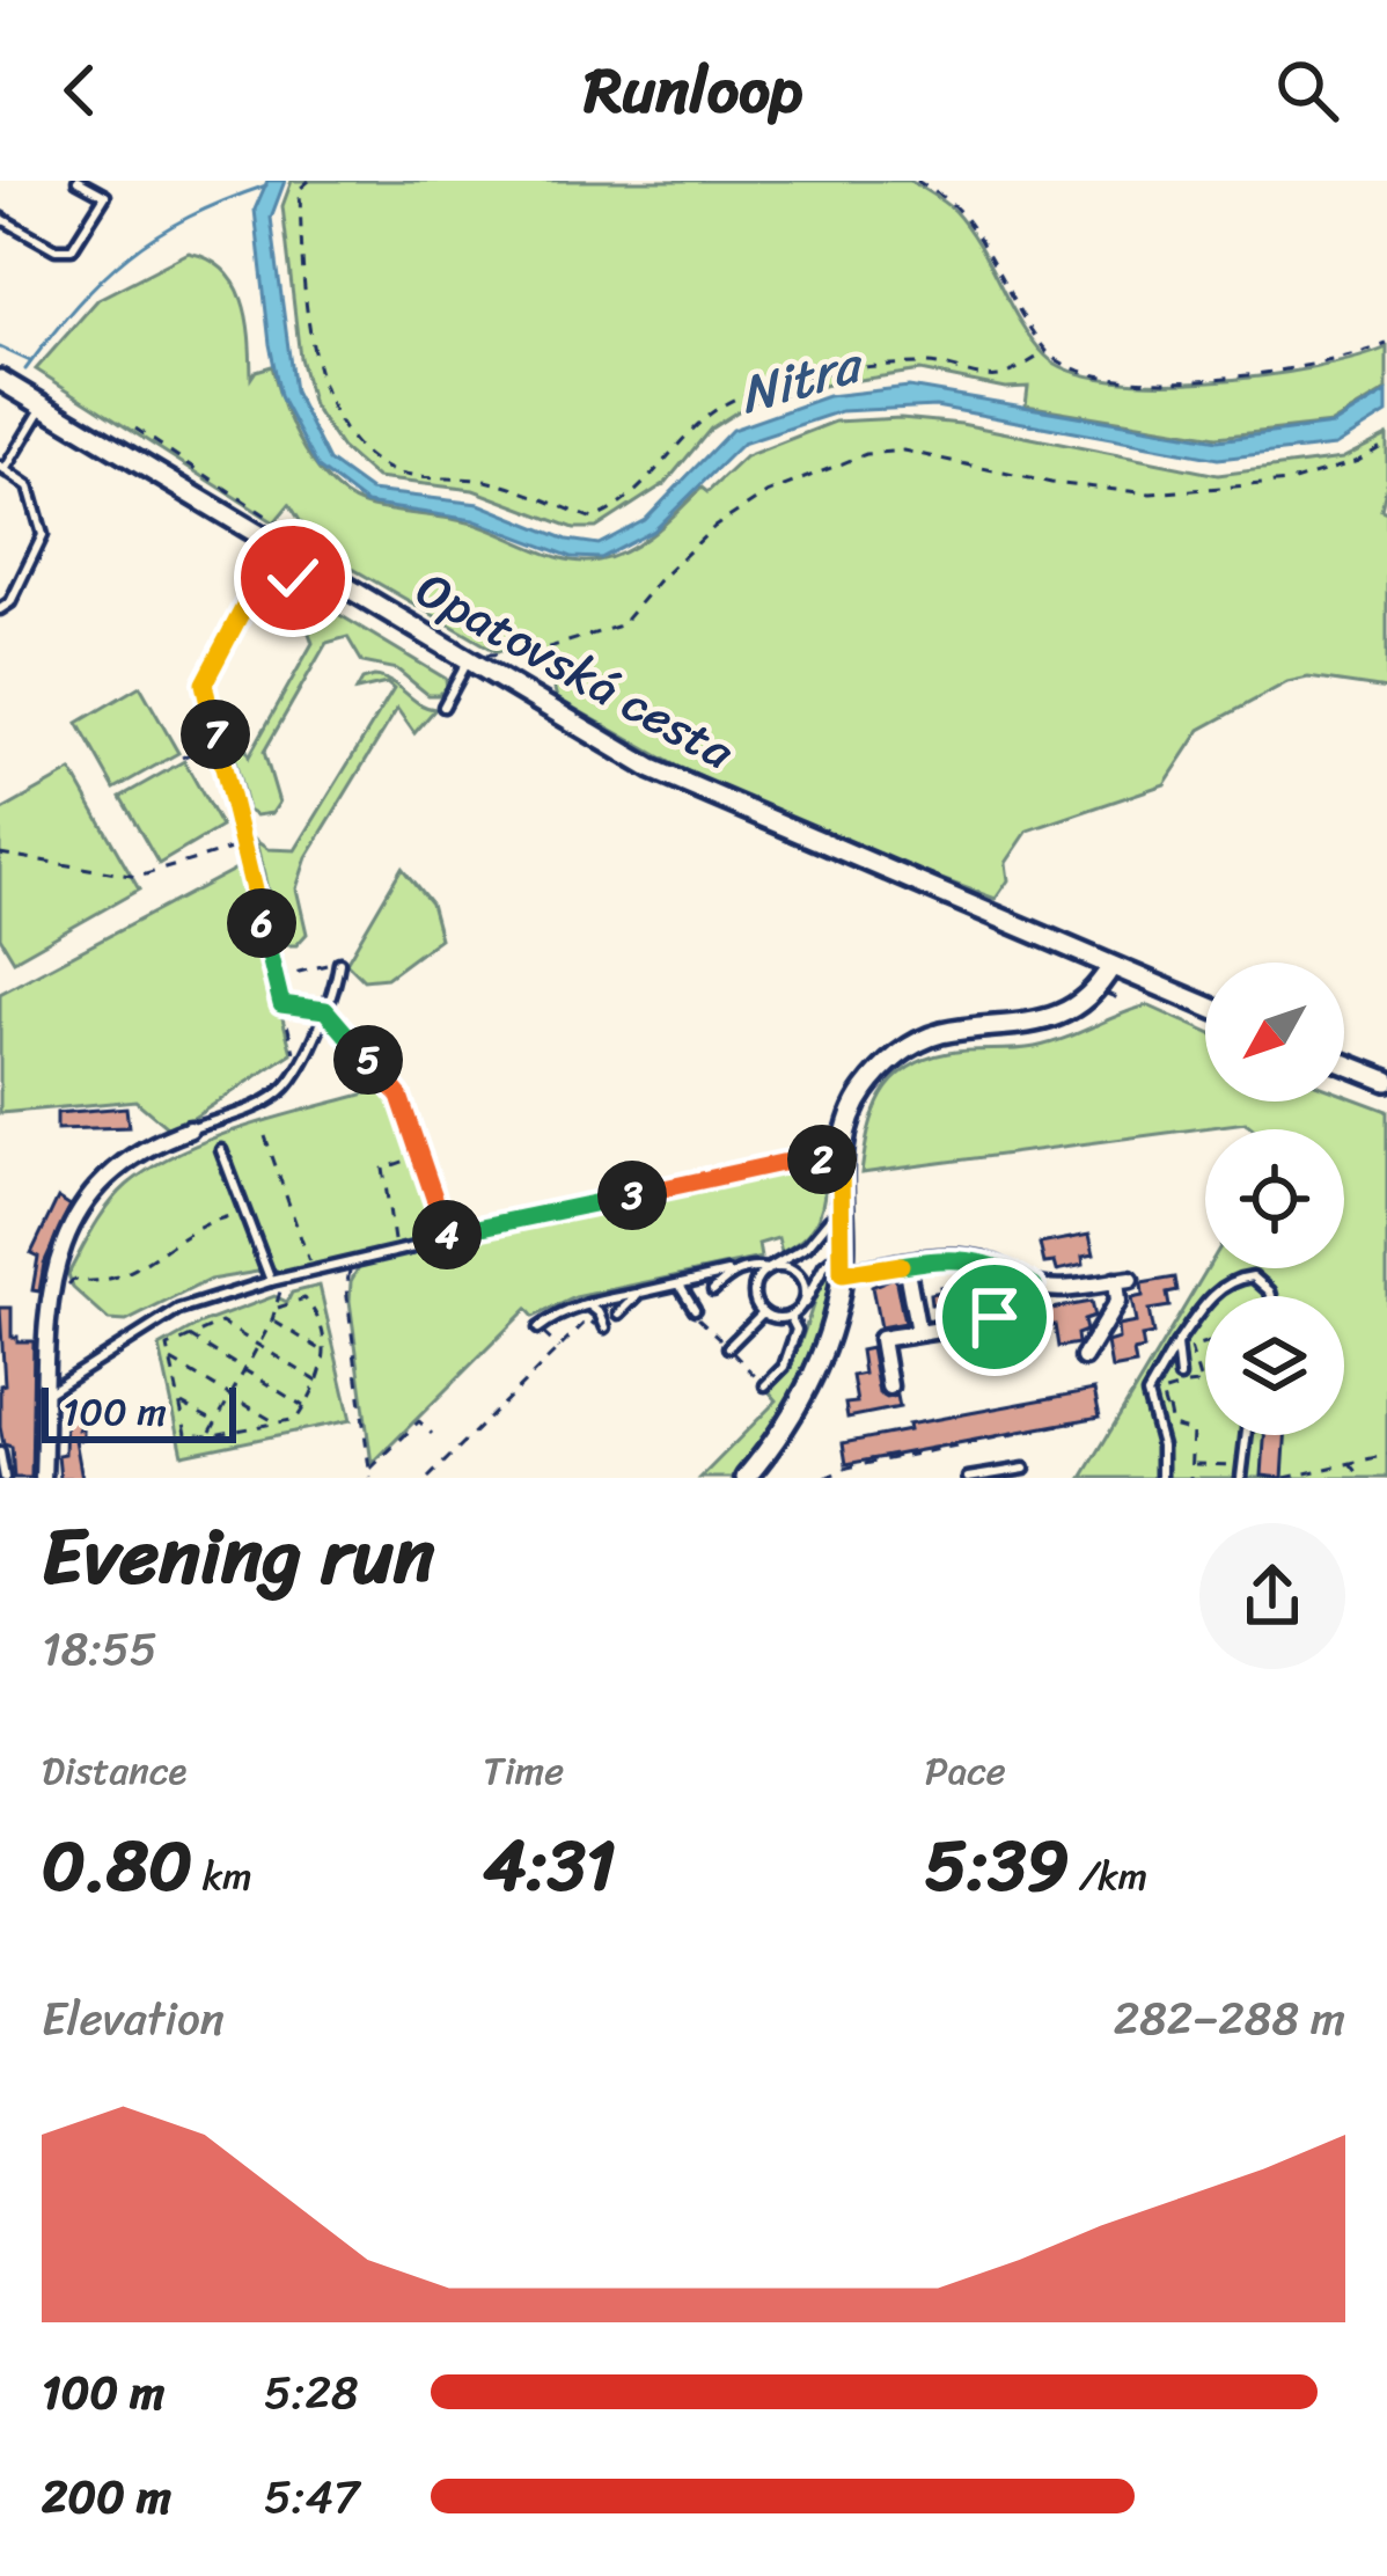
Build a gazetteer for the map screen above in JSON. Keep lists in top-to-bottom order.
{
  "streets": {
    "street": ["Opatovská cesta"]
  },
  "water": ["Nitra"],
  "scale_bar": "100 m",
  "north": "bottom left",
  "page": {
    "header": "Runloop",
    "pins": [
      "7",
      "6",
      "5",
      "2",
      "3",
      "4"
    ],
    "scale": "100 m",
    "heading": ["Evening run", "18:55"],
    "stats": [
      ["Distance", "0.80 km"],
      ["Time", "4:31"],
      ["Pace", "5:39 /km"]
    ],
    "chart": ["Elevation", "282–288 m"],
    "list": [
      {
        "name": "100 m",
        "note": "5:28"
      },
      {
        "name": "200 m",
        "note": "5:47"
      }
    ]
  }
}
